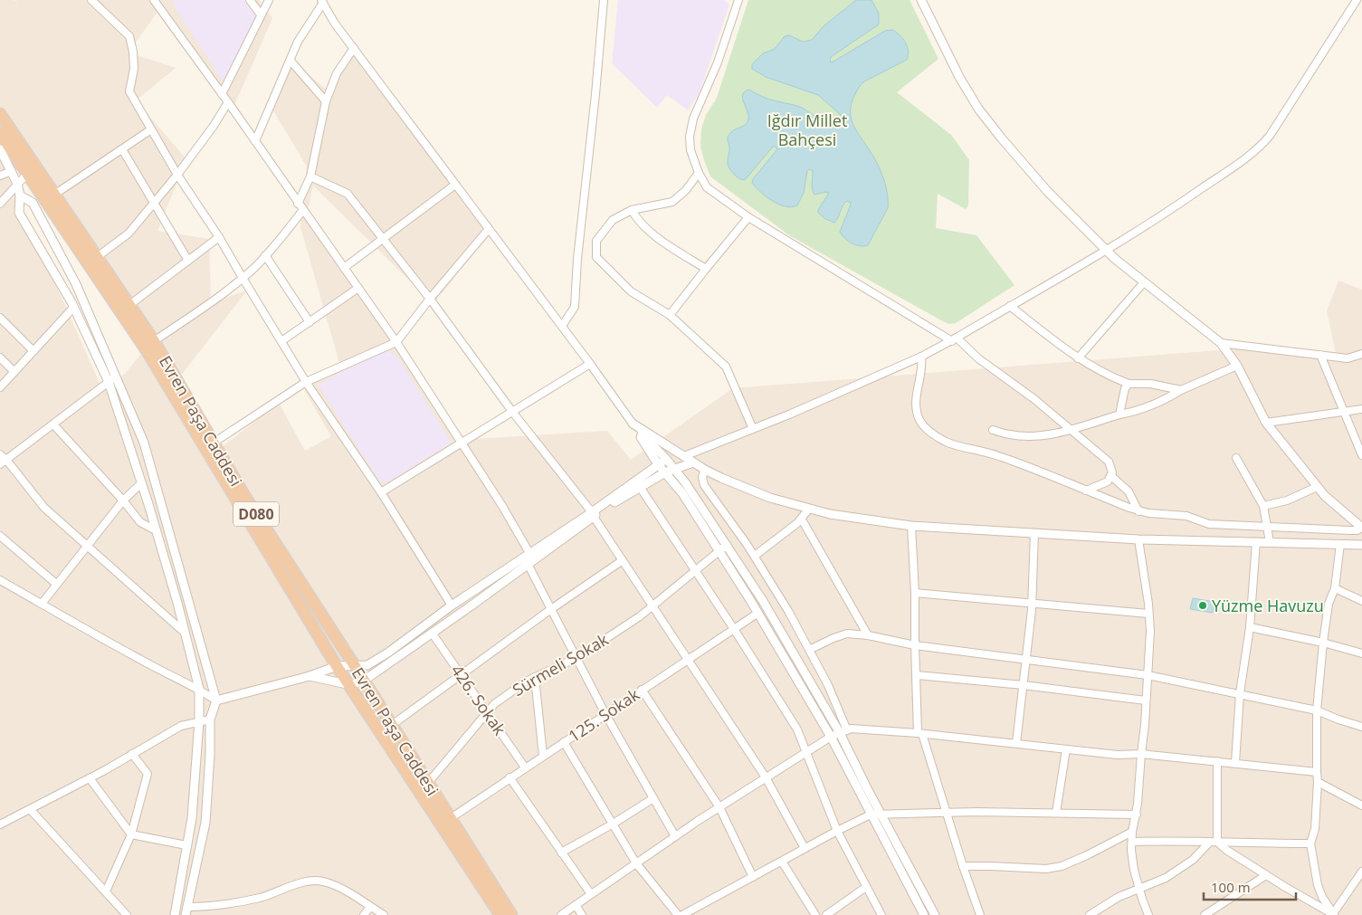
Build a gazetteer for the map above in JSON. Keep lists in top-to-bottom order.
{
  "streets": {
    "highway": ["Evren Paşa Caddesi", "D080"],
    "street": ["Sürmeli Sokak", "426. Sokak", "125. Sokak"]
  },
  "crossings": [
    ["Evren Paşa Caddesi", "Sürmeli Sokak"],
    ["Evren Paşa Caddesi", "125. Sokak"],
    ["Sürmeli Sokak", "426. Sokak"],
    ["426. Sokak", "125. Sokak"]
  ],
  "parks": ["Iğdır Millet Bahçesi"],
  "places": ["Yüzme Havuzu"],
  "scale_bar": "100 m"
}
